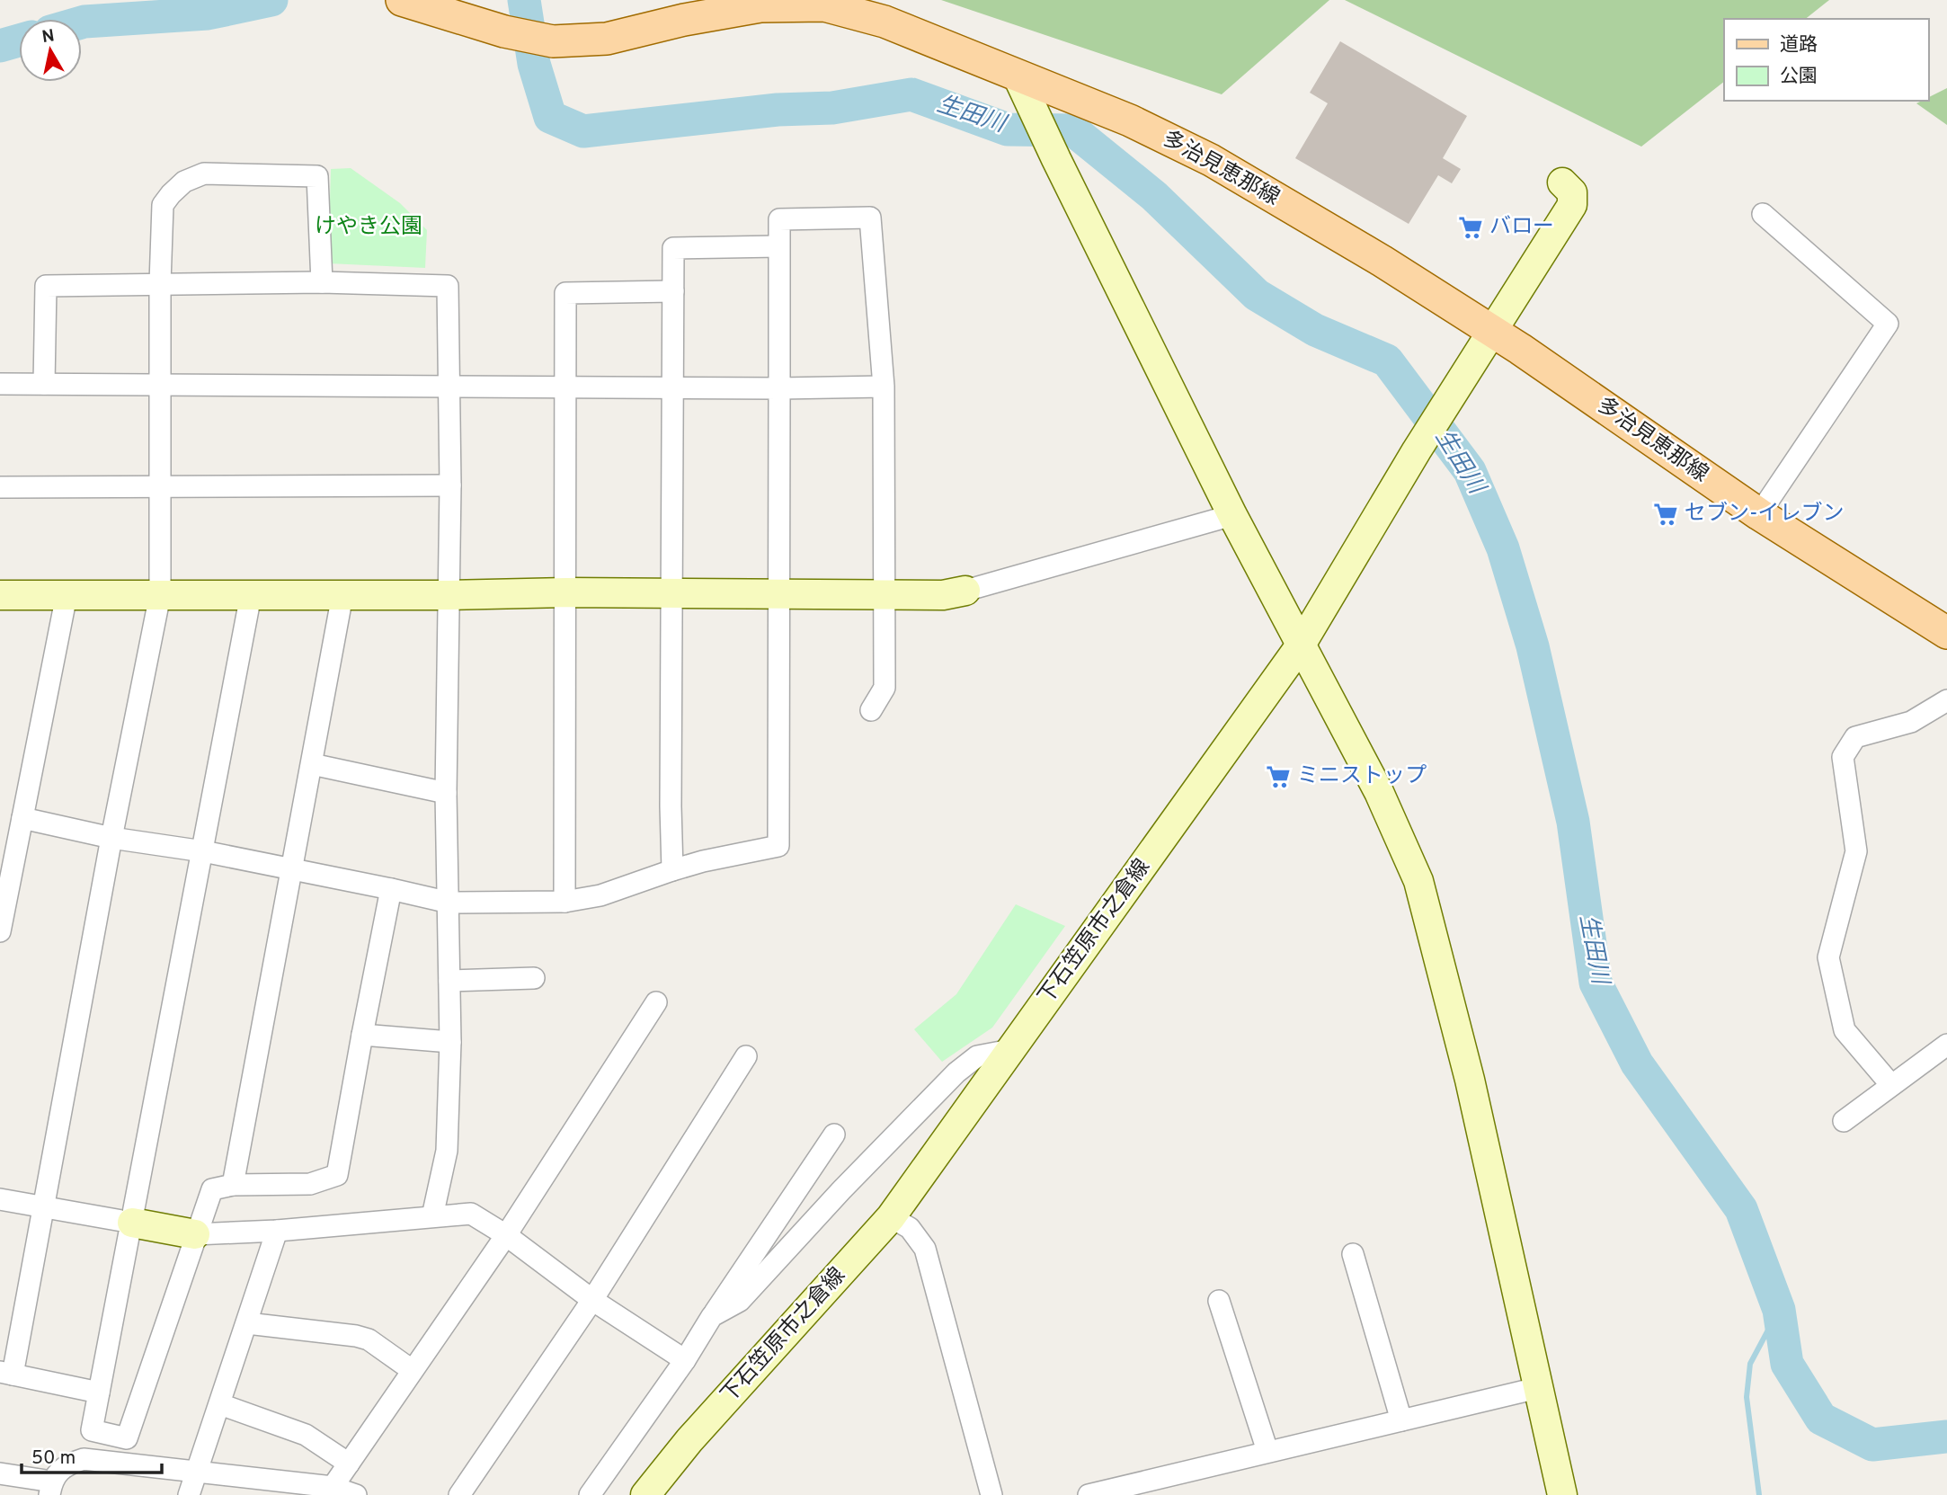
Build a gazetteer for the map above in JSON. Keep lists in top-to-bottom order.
{
  "streets": {
    "main road": ["多治見恵那線"],
    "street": ["下石笠原市之倉線"]
  },
  "crossings": [
    ["多治見恵那線", "下石笠原市之倉線"]
  ],
  "water": ["生田川"],
  "parks": ["けやき公園"],
  "places": {
    "supermarket": ["バロー", "セブン-イレブン", "ミニストップ"]
  },
  "legend": ["道路", "公園"],
  "scale_bar": "50 m",
  "north": "top"
}
